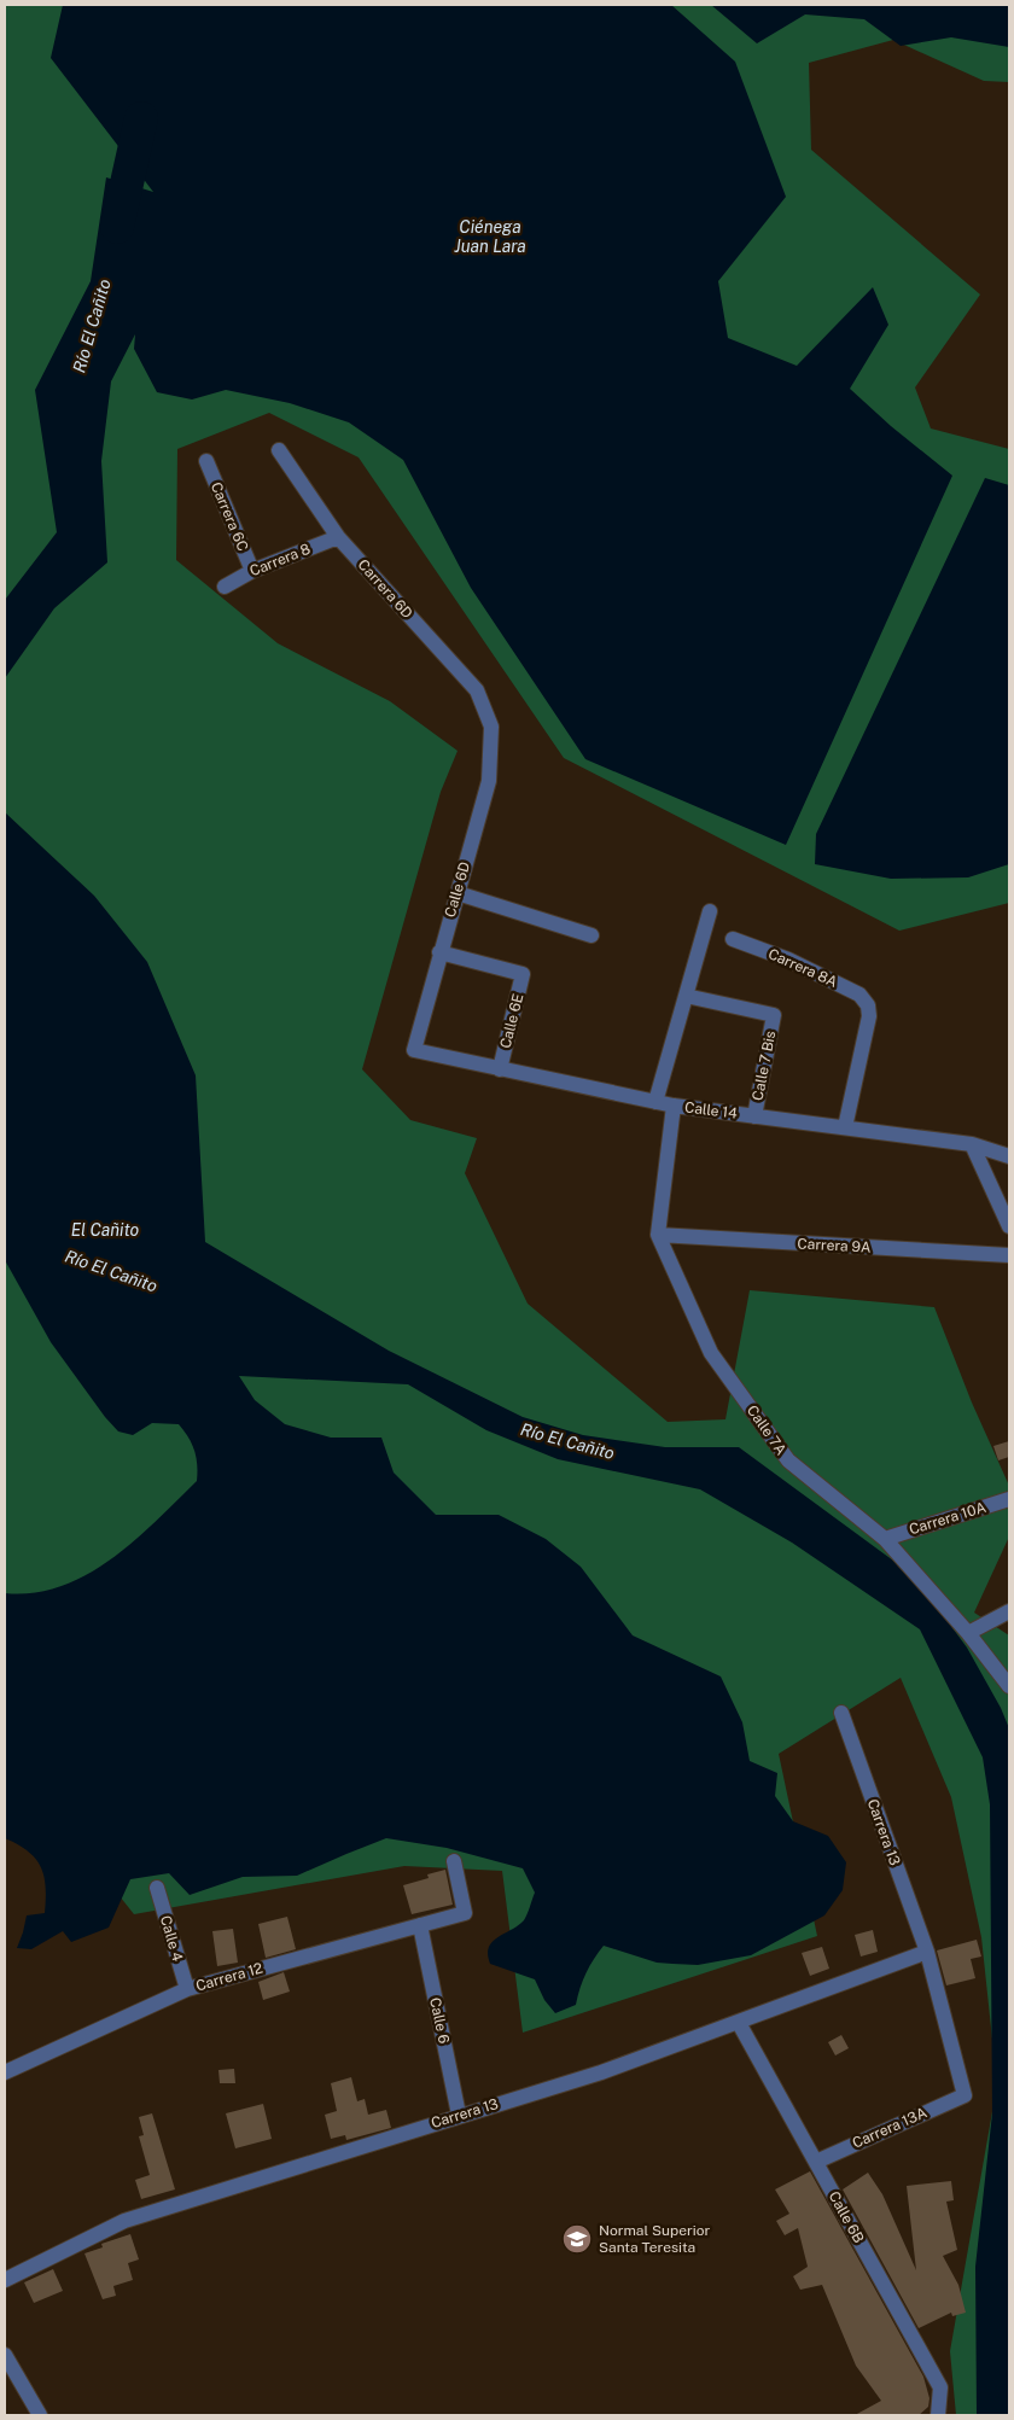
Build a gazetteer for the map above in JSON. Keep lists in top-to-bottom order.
{
  "streets": {
    "street": [
      "Carrera 6C",
      "Carrera 8",
      "Carrera 6D",
      "Calle 6D",
      "Carrera 8A",
      "Calle 6E",
      "Calle 7 Bis",
      "Calle 14",
      "Carrera 9A",
      "Calle 7A",
      "Carrera 10A",
      "Carrera 13",
      "Calle 4",
      "Carrera 12",
      "Calle 6",
      "Carrera 13A",
      "Calle 6B"
    ]
  },
  "crossings": [
    ["Carrera 6C", "Carrera 8"],
    ["Carrera 8", "Carrera 6D"],
    ["Carrera 6D", "Calle 6D"],
    ["Calle 6D", "Calle 6E"],
    ["Calle 6D", "Calle 14"],
    ["Carrera 8A", "Calle 14"],
    ["Calle 6E", "Calle 14"],
    ["Calle 7 Bis", "Calle 14"],
    ["Carrera 9A", "Calle 7A"],
    ["Calle 7A", "Carrera 10A"],
    ["Carrera 13", "Calle 6"],
    ["Carrera 13", "Carrera 13A"],
    ["Carrera 13", "Calle 6B"],
    ["Calle 4", "Carrera 12"],
    ["Carrera 12", "Calle 6"],
    ["Carrera 13A", "Calle 6B"]
  ],
  "water": ["Ciénega Juan Lara", "Río El Cañito", "El Cañito"],
  "places": {
    "school or university": ["Normal Superior Santa Teresita"]
  }
}
